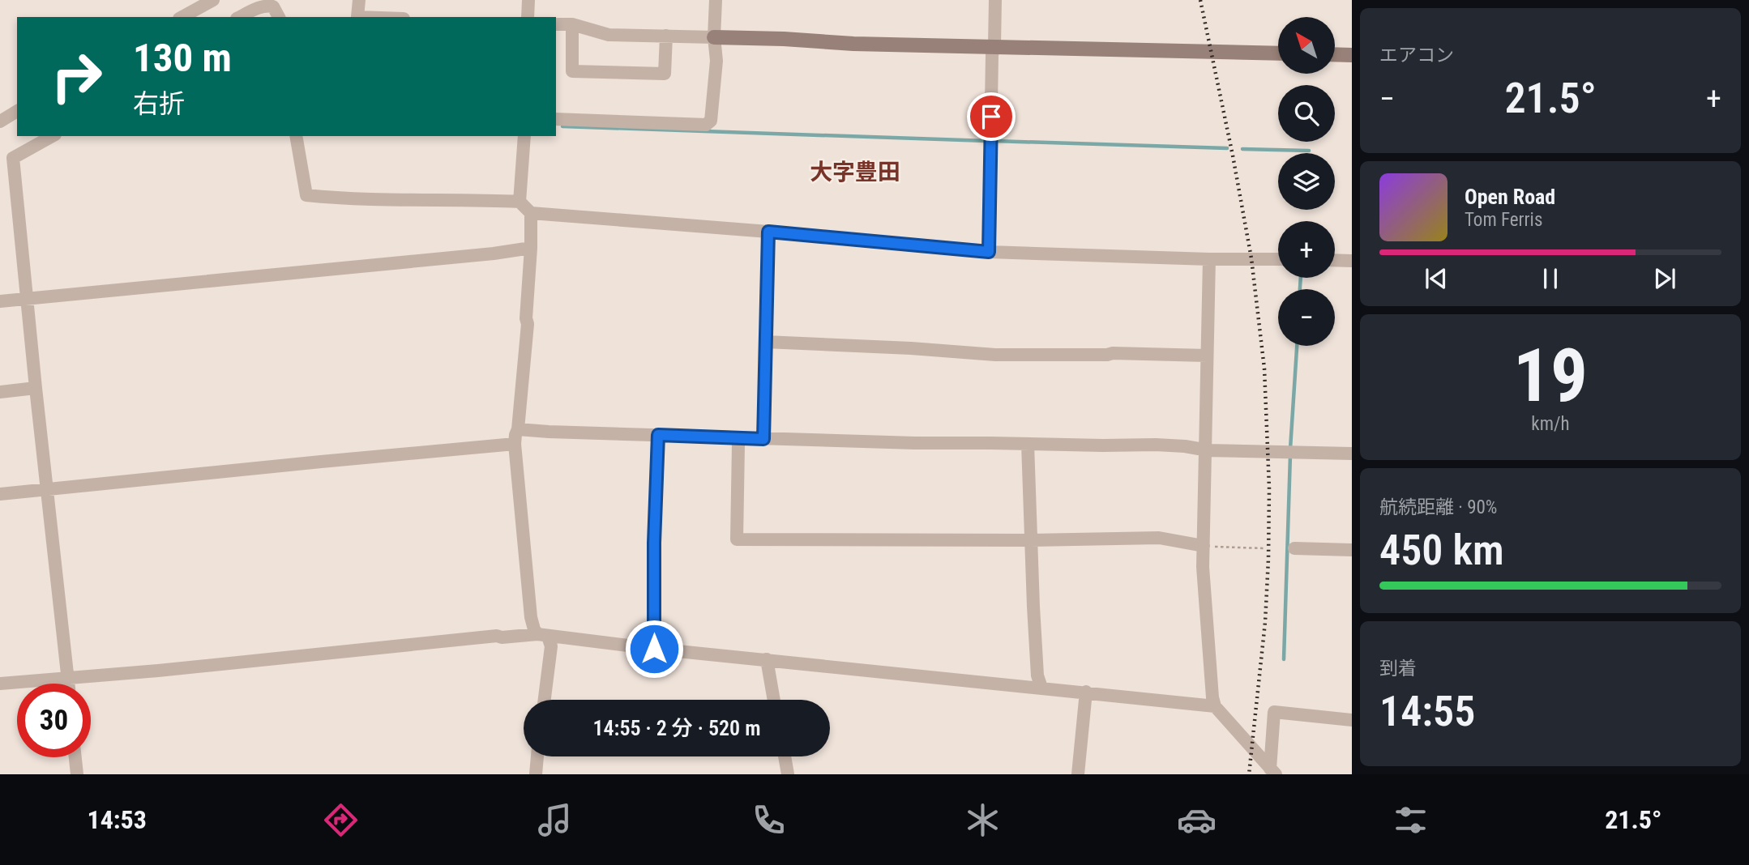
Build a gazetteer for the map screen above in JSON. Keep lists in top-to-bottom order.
{
  "districts": ["大字豊田"],
  "north": "top left",
  "page": {
    "tile": [
      "エアコン",
      ["19", "km/h"],
      ["航続距離 · 90%", "450 km"],
      ["到着", "14:55"]
    ],
    "map_buttons": ["+", "−"],
    "turn": ["130 m", "右折"],
    "heat": ["−", "21.5°", "+"],
    "song": ["Open Road", "Tom Ferris"],
    "limit": "30",
    "trip": "14:55 · 2 分 · 520 m",
    "tabs": ["14:53", "21.5°"]
  }
}
